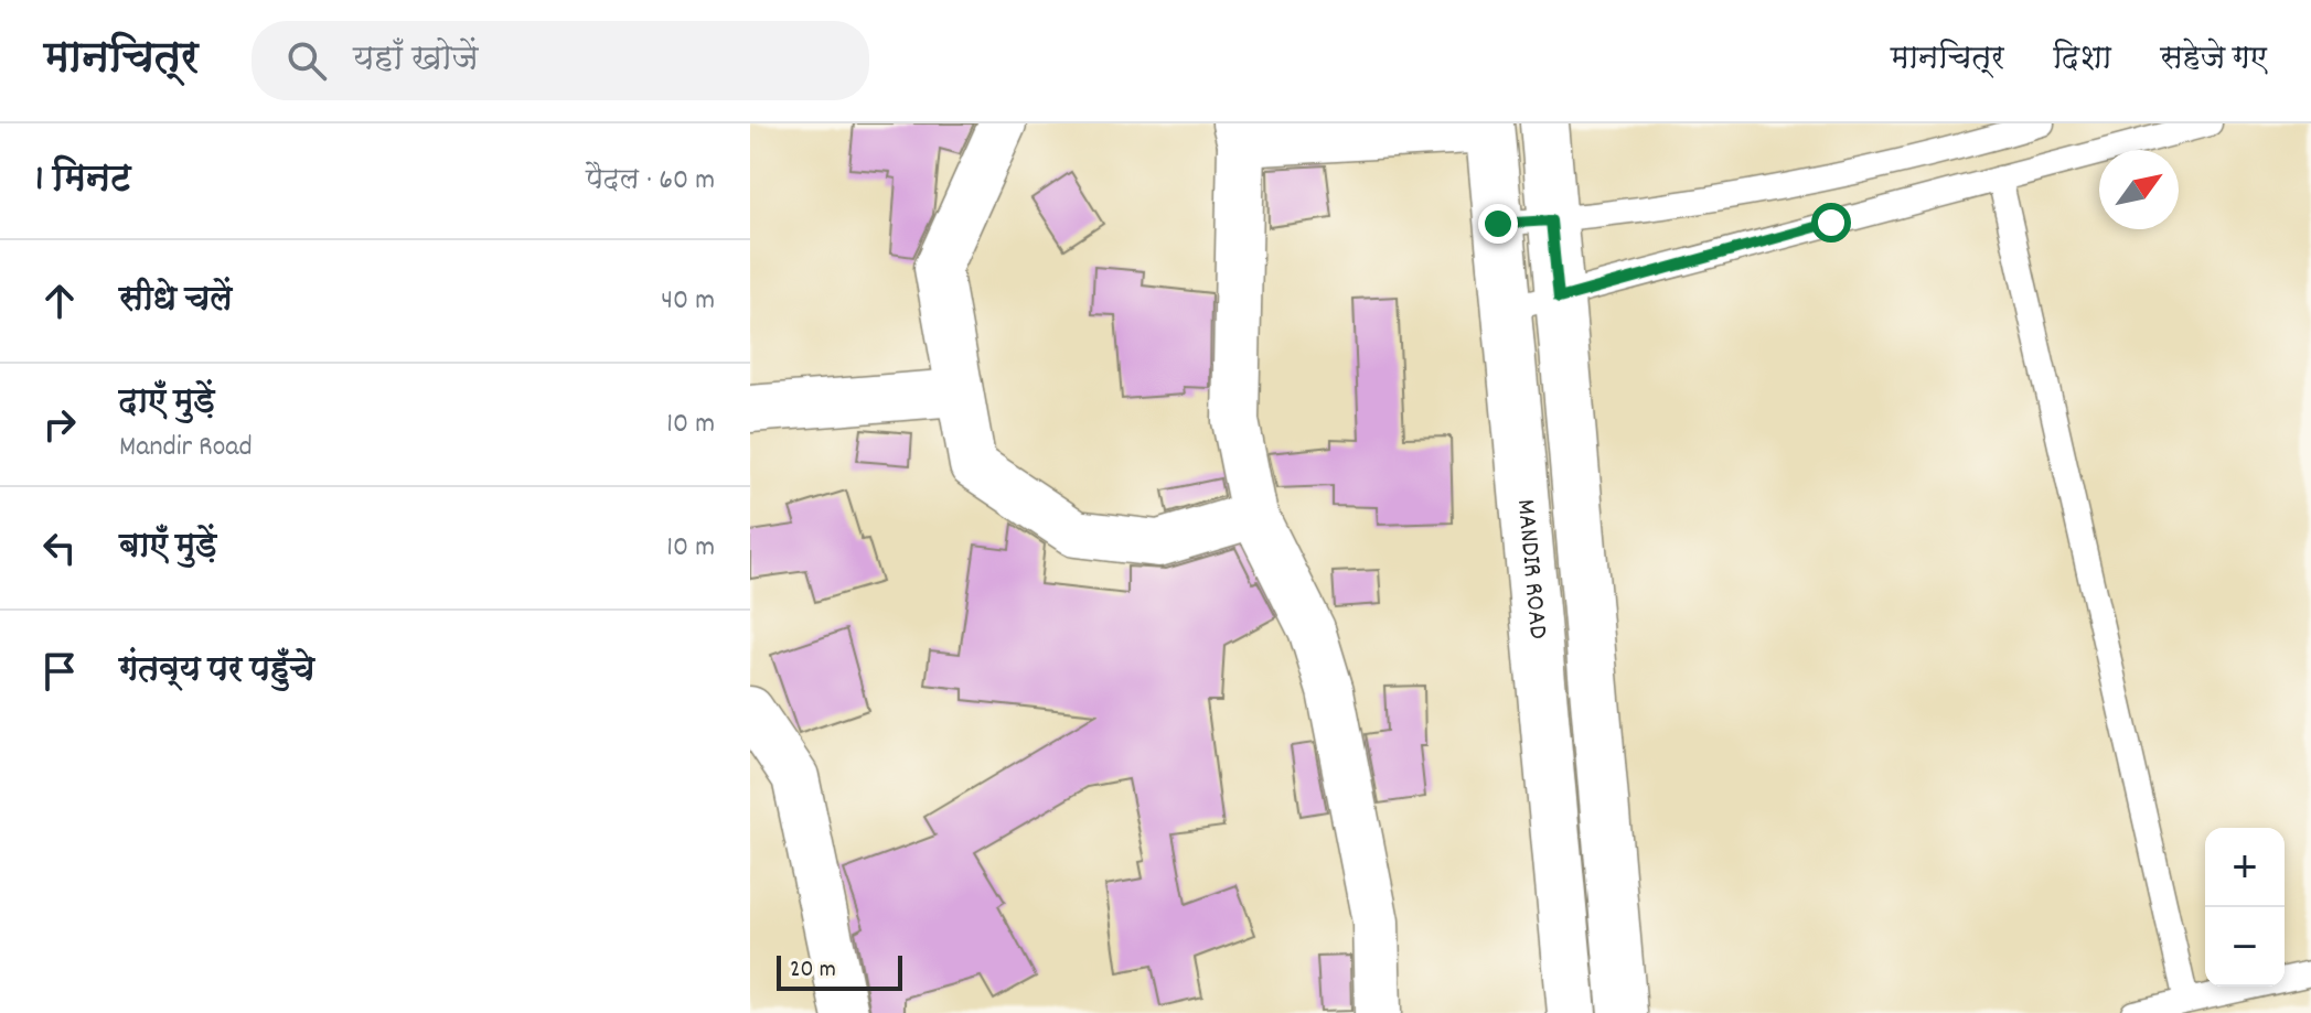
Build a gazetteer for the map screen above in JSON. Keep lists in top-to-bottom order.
{
  "streets": {
    "street": ["MANDIR ROAD"]
  },
  "scale_bar": "20 m",
  "north": "top right",
  "page": {
    "header": "मानचित्र",
    "search": "यहाँ खोजें",
    "nav": ["मानचित्र", "दिशा", "सहेजे गए"],
    "heading": ["1 मिनट", "पैदल · 60 m"],
    "list": [
      ["सीधे चलें", "40 m"],
      ["दाएँ मुड़ें", "Mandir Road", "10 m"],
      ["बाएँ मुड़ें", "10 m"],
      "गंतव्य पर पहुँचे"
    ],
    "map_buttons": ["+", "−"],
    "scale": "20 m"
  }
}
